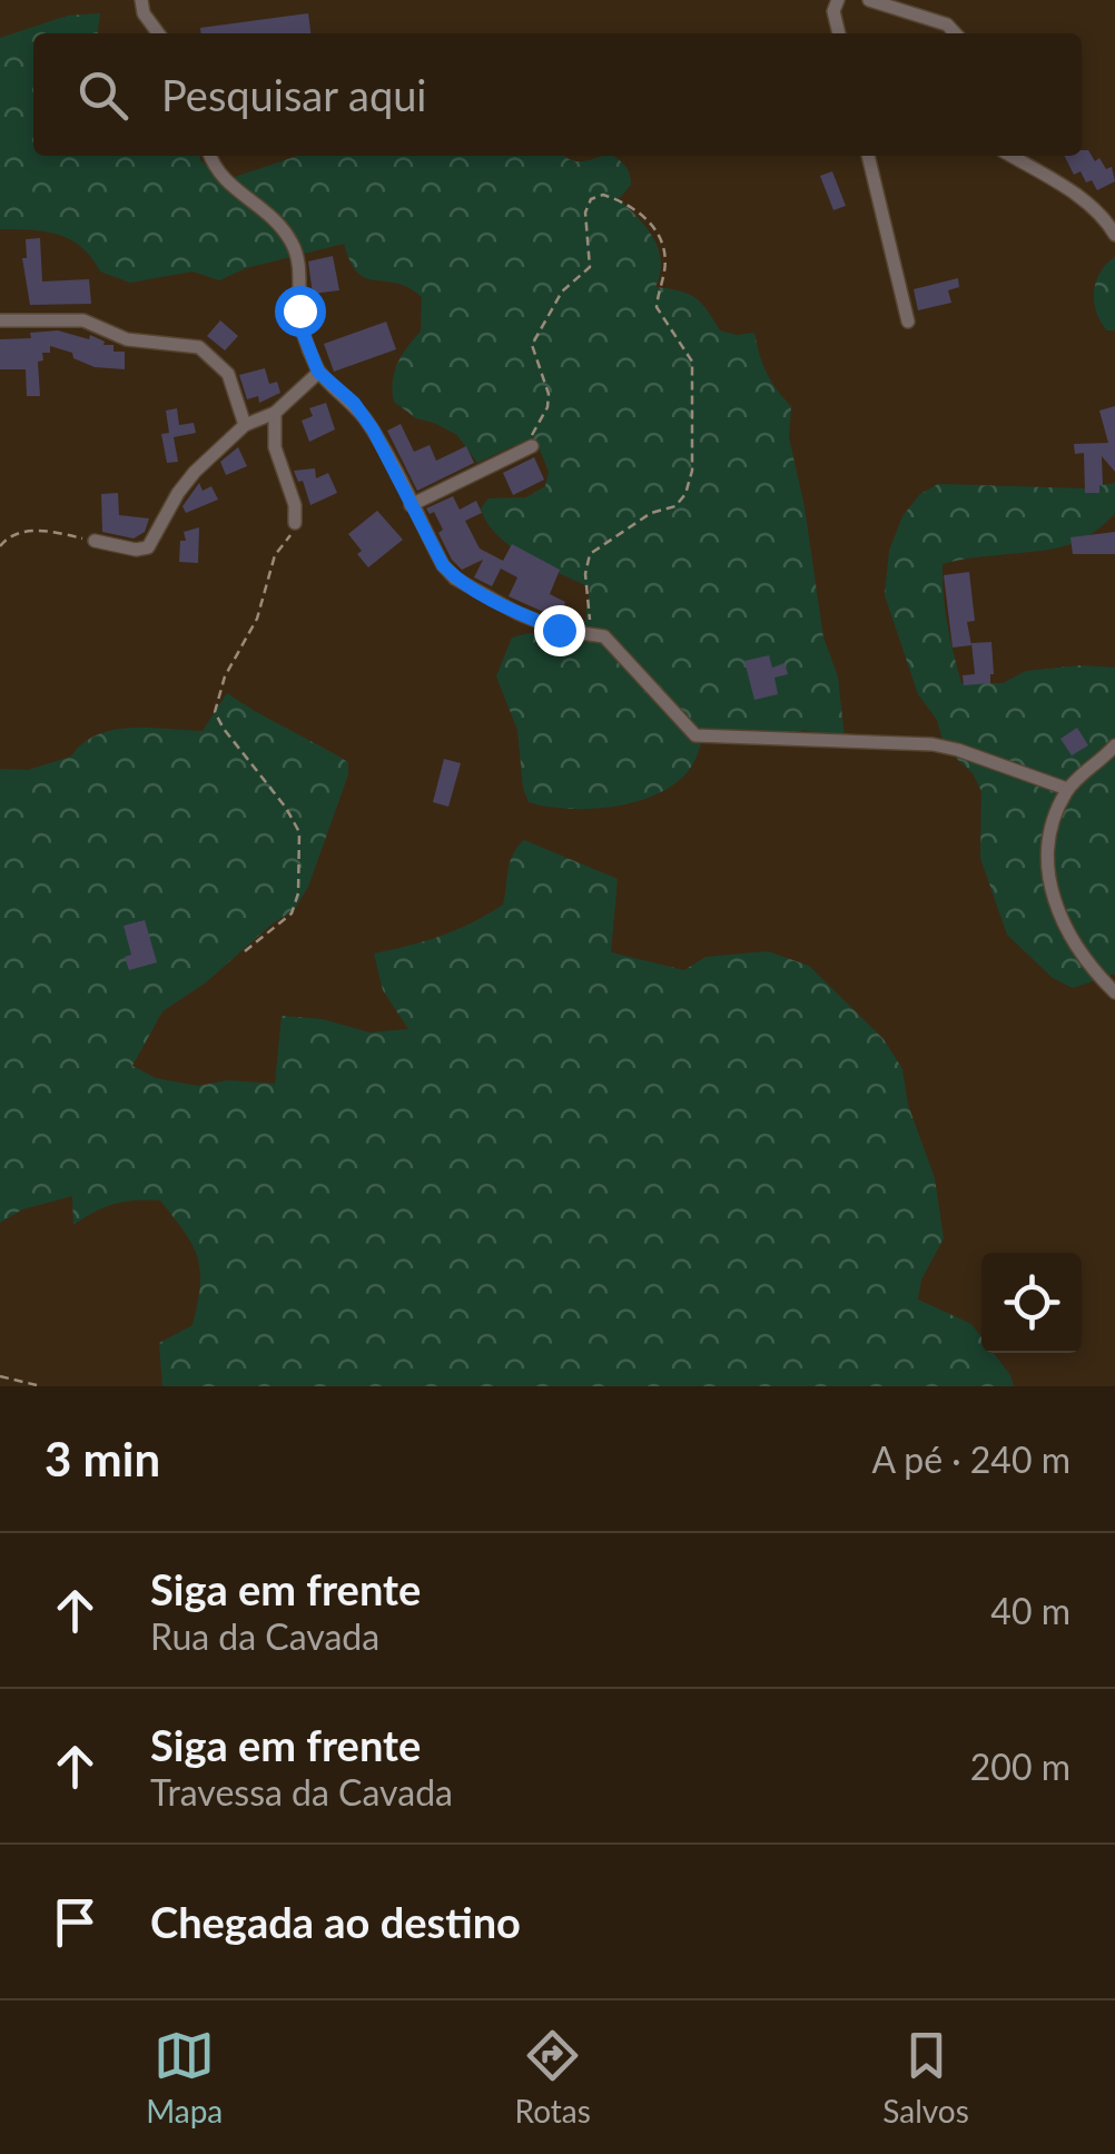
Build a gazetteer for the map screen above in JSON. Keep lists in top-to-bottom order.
{
  "page": {
    "search": "Pesquisar aqui",
    "heading": ["3 min", "A pé · 240 m"],
    "list": [
      ["Siga em frente", "Rua da Cavada", "40 m"],
      ["Siga em frente", "Travessa da Cavada", "200 m"],
      "Chegada ao destino"
    ],
    "nav": ["Mapa", "Rotas", "Salvos"]
  }
}
